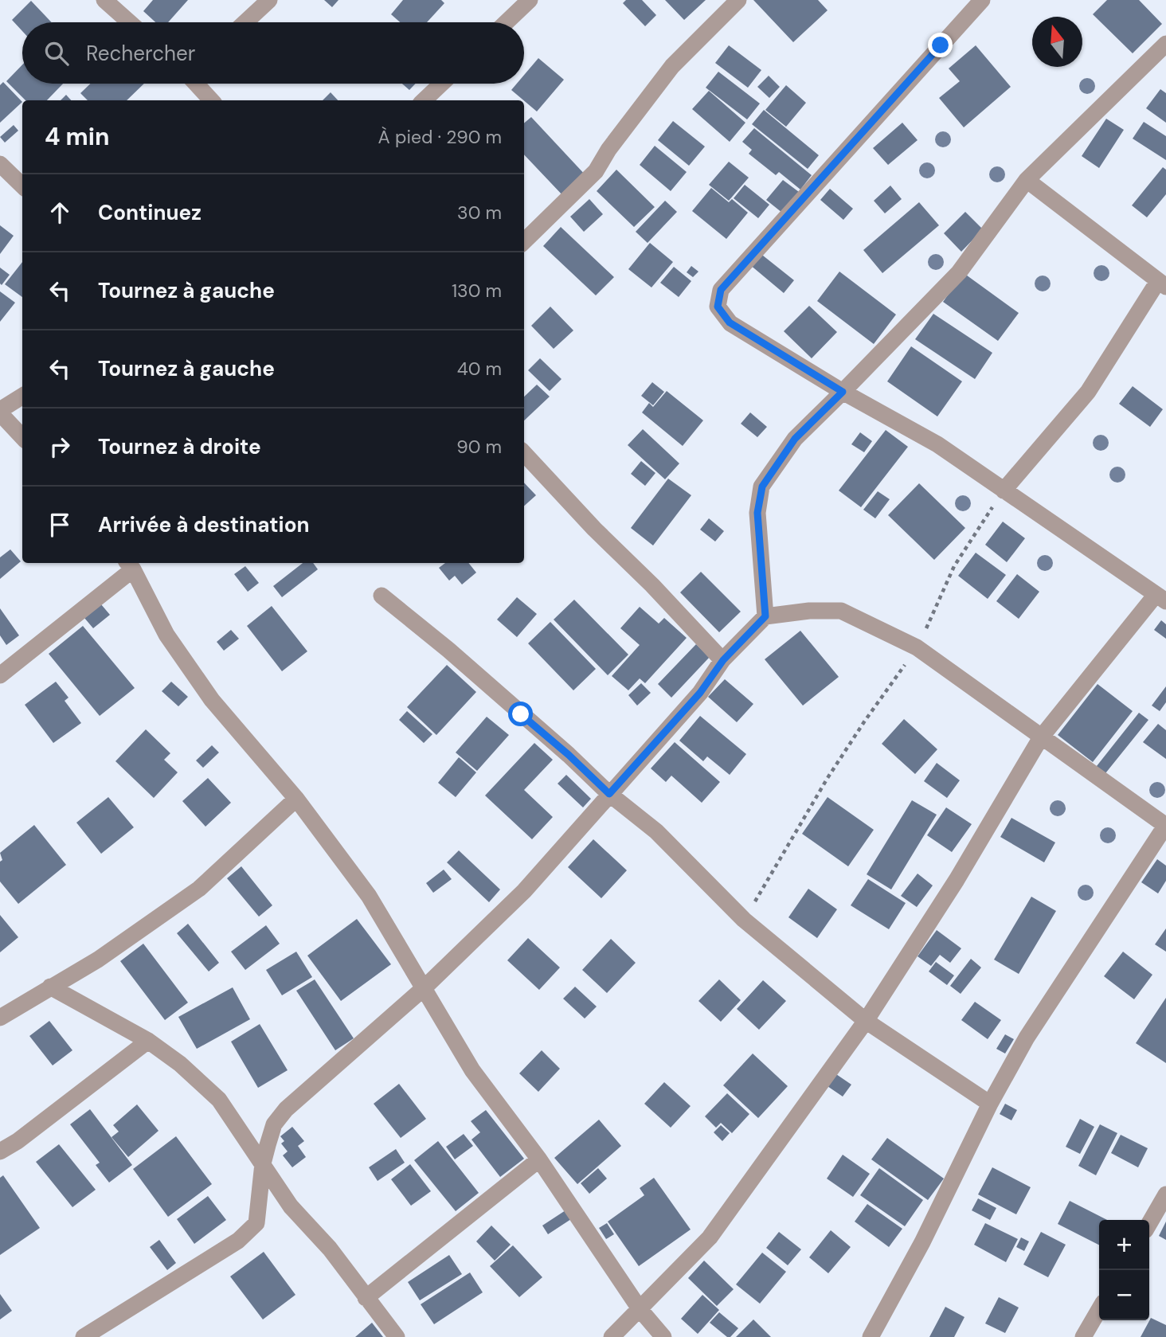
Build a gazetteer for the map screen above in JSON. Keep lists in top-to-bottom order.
{
  "north": "top",
  "page": {
    "search": "Rechercher",
    "heading": ["4 min", "À pied · 290 m"],
    "list": [
      ["Continuez", "30 m"],
      ["Tournez à gauche", "130 m"],
      ["Tournez à gauche", "40 m"],
      ["Tournez à droite", "90 m"],
      "Arrivée à destination"
    ],
    "map_buttons": ["+", "−"]
  }
}
